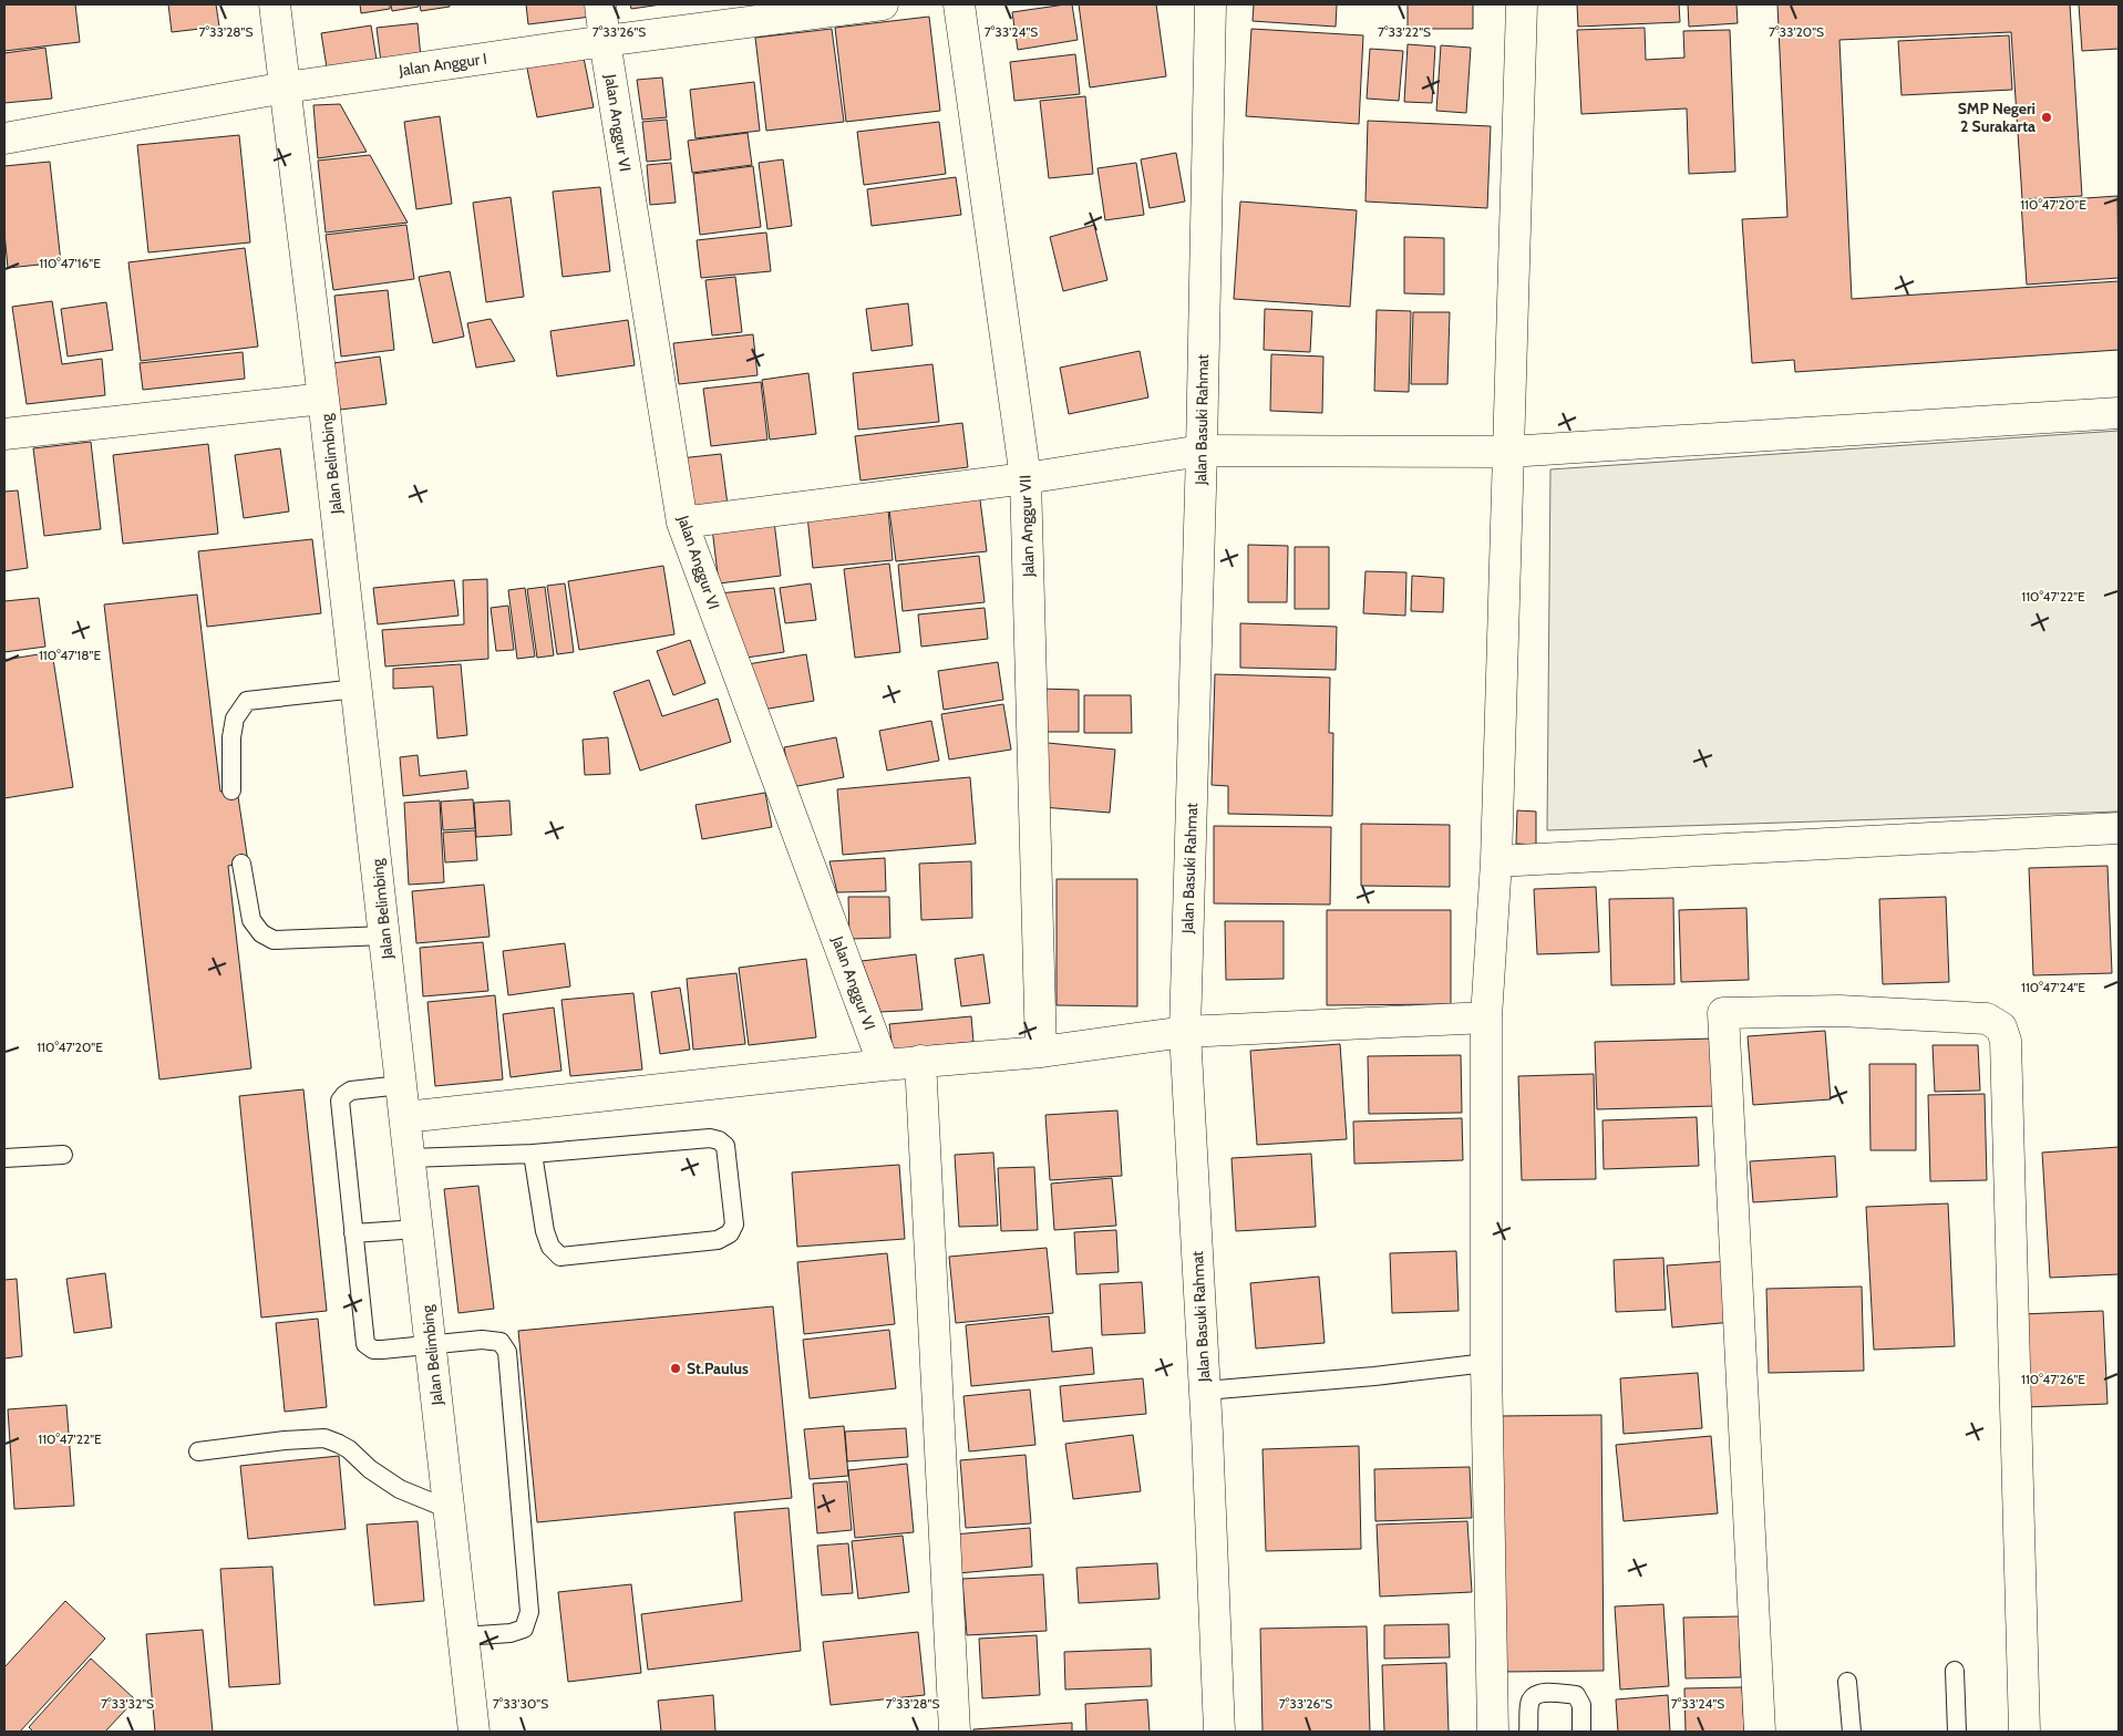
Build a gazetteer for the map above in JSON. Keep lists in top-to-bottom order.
{
  "streets": {
    "street": [
      "Jalan Anggur I",
      "Jalan Anggur VI",
      "Jalan Basuki Rahmat",
      "Jalan Belimbing",
      "Jalan Anggur VII"
    ]
  },
  "crossings": [
    ["Jalan Anggur I", "Jalan Anggur VI"],
    ["Jalan Anggur I", "Jalan Belimbing"]
  ],
  "places": ["SMP Negeri 2 Surakarta", "St.Paulus"],
  "coordinates": [
    "7°33'28\"S",
    "7°33'26\"S",
    "7°33'24\"S",
    "7°33'22\"S",
    "7°33'20\"S",
    "110°47'20\"E",
    "110°47'16\"E",
    "110°47'22\"E",
    "110°47'18\"E",
    "110°47'24\"E",
    "110°47'26\"E",
    "7°33'32\"S",
    "7°33'30\"S"
  ]
}
